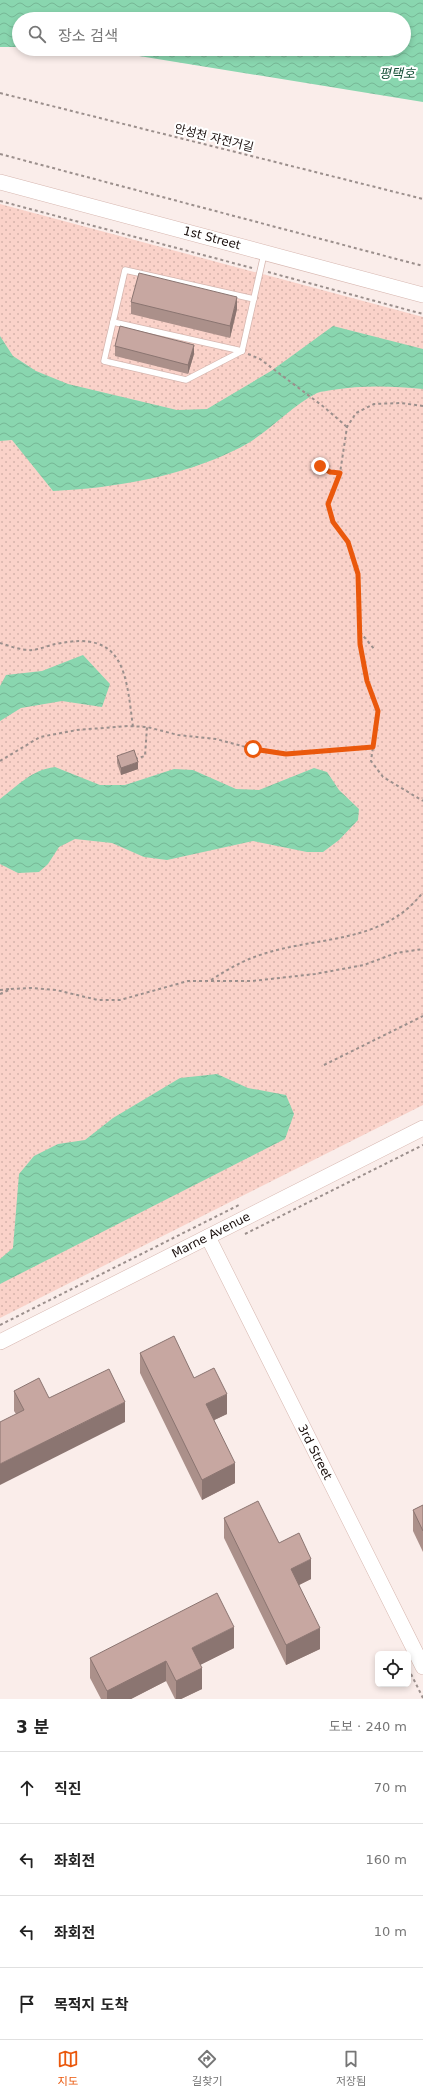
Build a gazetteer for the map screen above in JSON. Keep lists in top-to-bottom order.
{
  "streets": {
    "street": ["1st Street", "Marne Avenue", "3rd Street"],
    "path": ["안성천 자전거길"]
  },
  "crossings": [
    ["Marne Avenue", "3rd Street"]
  ],
  "water": ["평택호"],
  "page": {
    "search": "장소 검색",
    "heading": ["3 분", "도보 · 240 m"],
    "list": [
      ["직진", "70 m"],
      ["좌회전", "160 m"],
      ["좌회전", "10 m"],
      "목적지 도착"
    ],
    "nav": ["지도", "길찾기", "저장됨"]
  }
}
